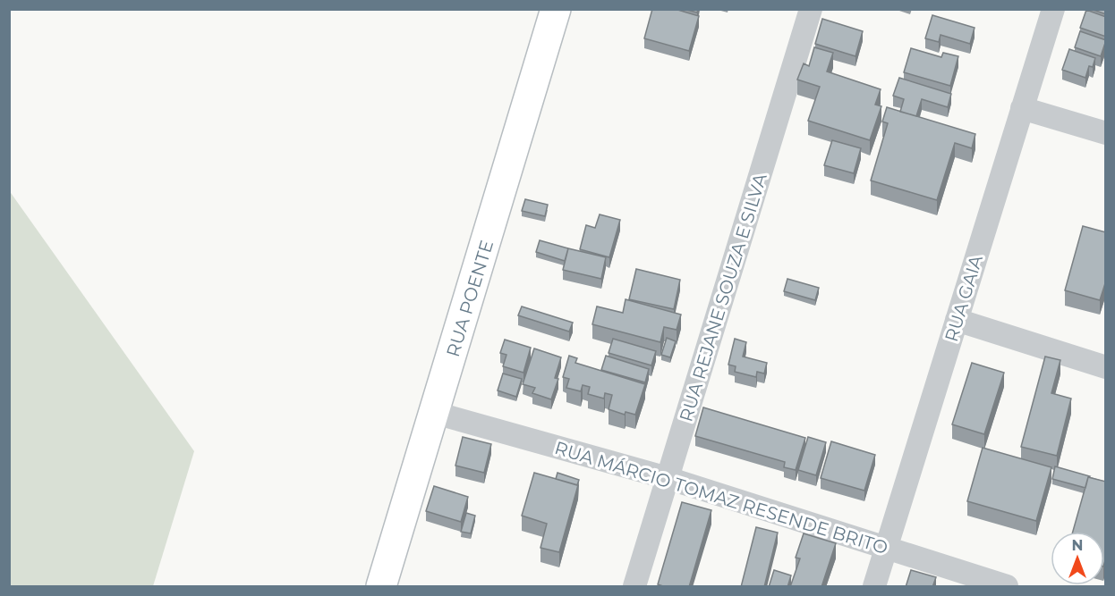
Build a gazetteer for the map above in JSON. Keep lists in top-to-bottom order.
{
  "streets": {
    "street": [
      "RUA REJANE SOUZA E SILVA",
      "RUA POENTE",
      "RUA GAIA",
      "RUA MÁRCIO TOMAZ RESENDE BRITO"
    ]
  },
  "crossings": [
    ["RUA REJANE SOUZA E SILVA", "RUA MÁRCIO TOMAZ RESENDE BRITO"],
    ["RUA POENTE", "RUA MÁRCIO TOMAZ RESENDE BRITO"],
    ["RUA GAIA", "RUA MÁRCIO TOMAZ RESENDE BRITO"]
  ],
  "north": "top"
}
